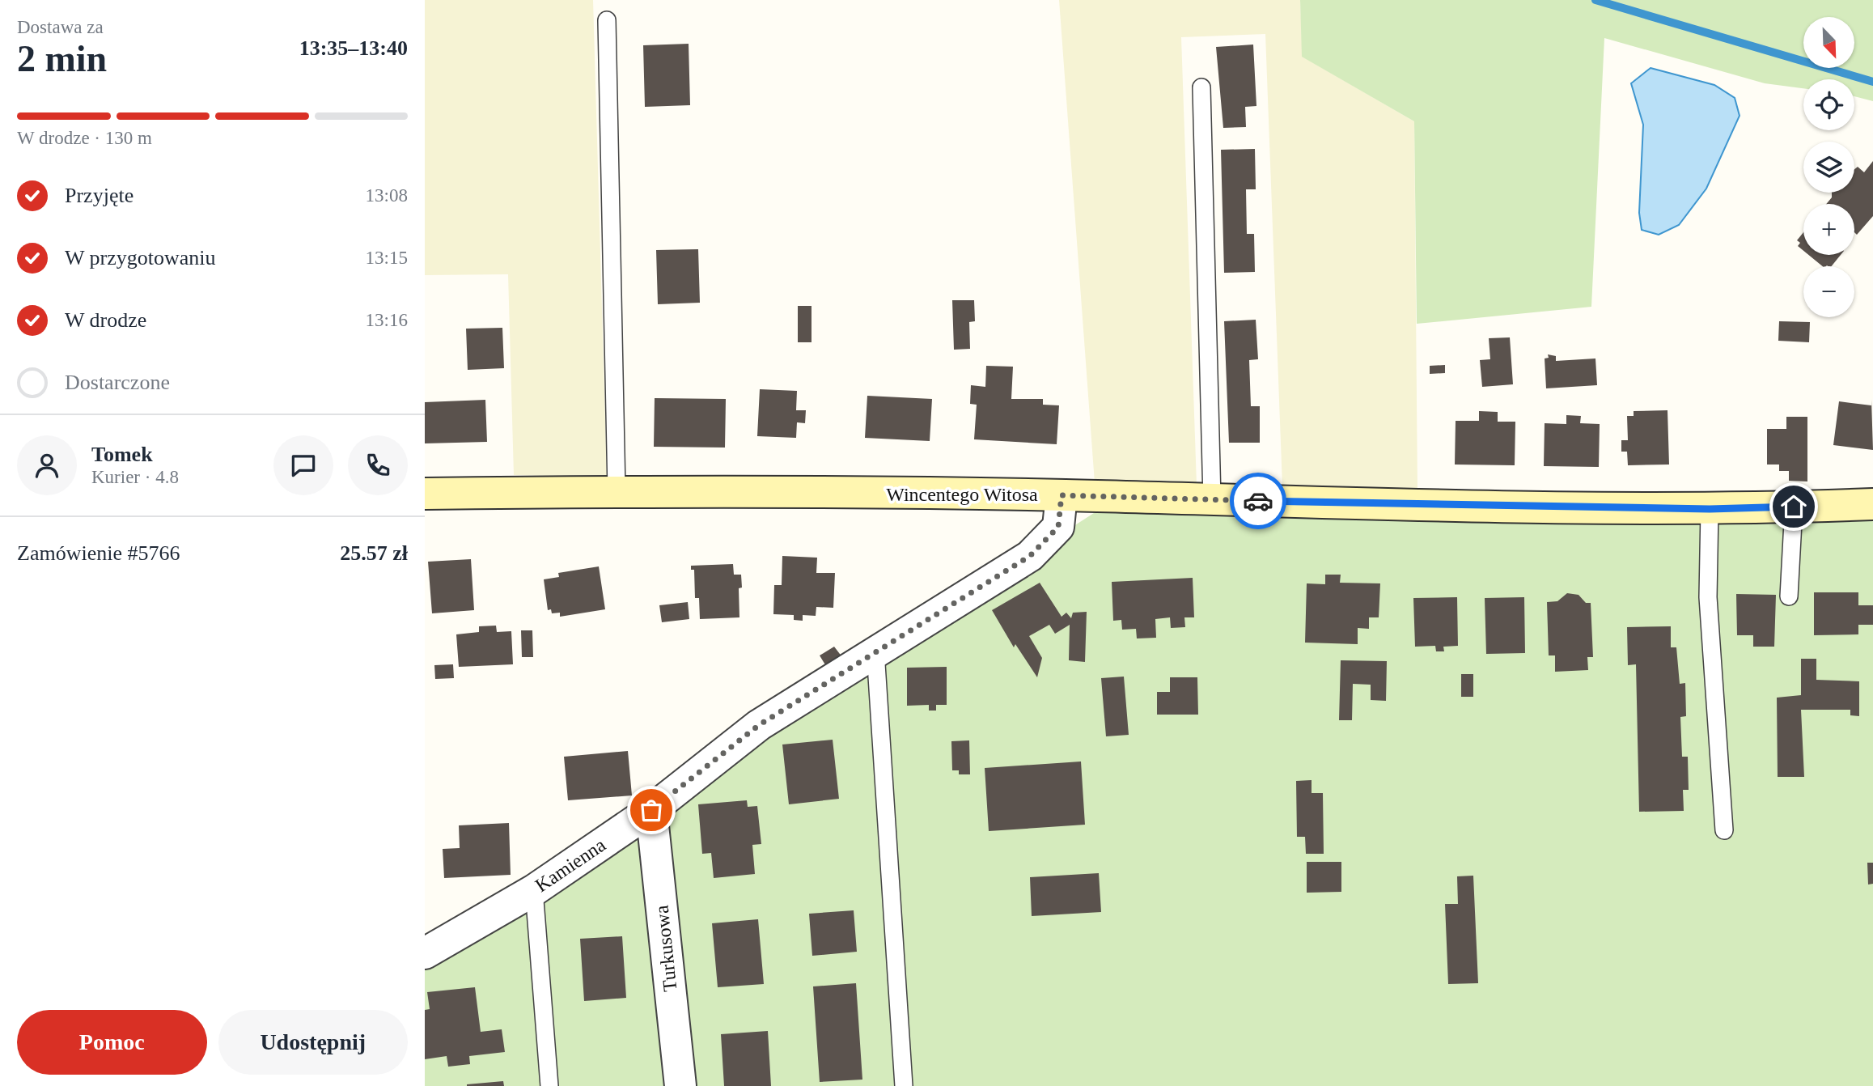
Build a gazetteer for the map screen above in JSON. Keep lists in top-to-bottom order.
{
  "streets": {
    "street": ["Wincentego Witosa", "Kamienna", "Turkusowa"]
  },
  "crossings": [
    ["Wincentego Witosa", "Kamienna"],
    ["Kamienna", "Turkusowa"]
  ],
  "north": "bottom right",
  "page": {
    "heading": ["2 min", "Dostawa za", "13:35–13:40"],
    "panel": [
      "Tomek",
      "Kurier · 4.8",
      "Zamówienie #5766",
      "25.57 zł"
    ],
    "map_buttons": ["+", "−"],
    "bar": "W drodze · 130 m",
    "list": [
      ["Przyjęte", "13:08"],
      ["W przygotowaniu", "13:15"],
      ["W drodze", "13:16"],
      "Dostarczone"
    ],
    "buttons": ["Pomoc", "Udostępnij"]
  }
}
